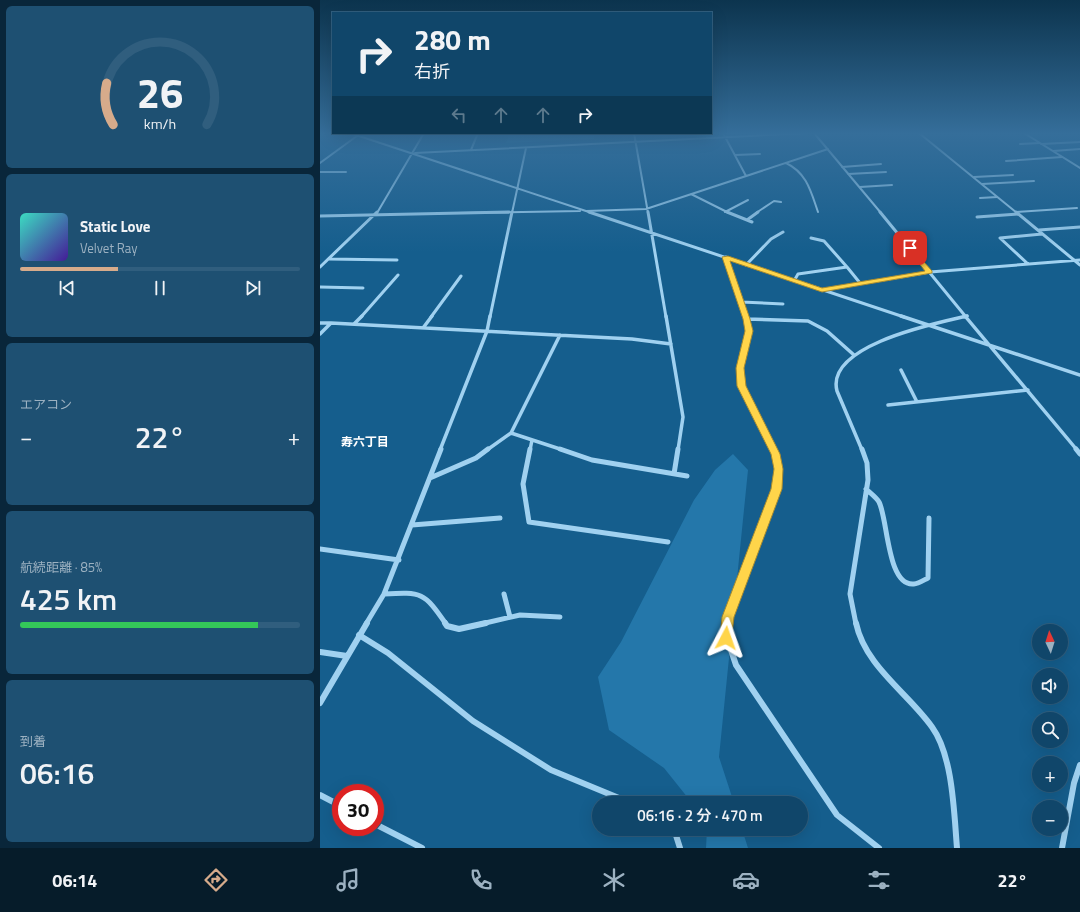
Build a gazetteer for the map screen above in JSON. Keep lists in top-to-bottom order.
{
  "districts": ["寿六丁目"],
  "north": "top",
  "page": {
    "turn": ["280 m", "右折"],
    "song": ["Static Love", "Velvet Ray"],
    "tile": [
      "エアコン",
      ["航続距離 · 85%", "425 km"],
      ["到着", "06:16"]
    ],
    "heat": ["−", "22°", "+"],
    "map_buttons": ["+", "−"],
    "limit": "30",
    "trip": "06:16 · 2 分 · 470 m",
    "tabs": ["06:14", "22°"],
    "gauge": ["26", "km/h"]
  }
}
